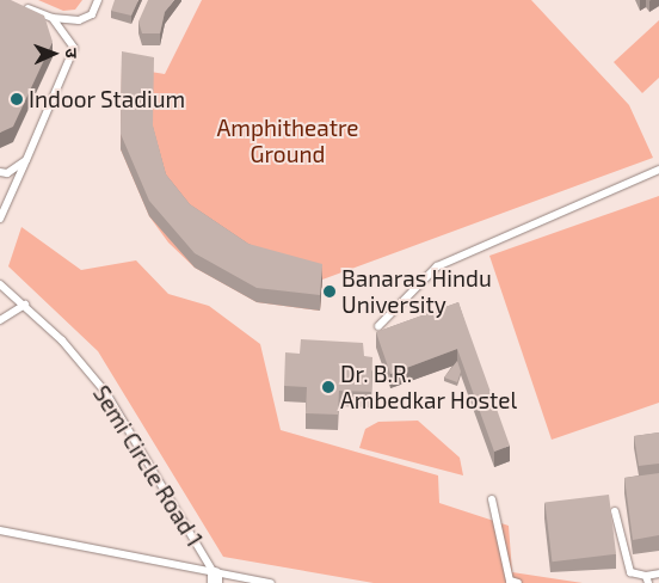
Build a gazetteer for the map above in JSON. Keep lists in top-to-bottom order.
{
  "streets": {
    "lane": ["Semi Circle Road 1"]
  },
  "parks": ["Amphitheatre Ground"],
  "places": ["Indoor Stadium", "Banaras Hindu University", "Dr. B.R. Ambedkar Hostel"],
  "north": "right"
}
